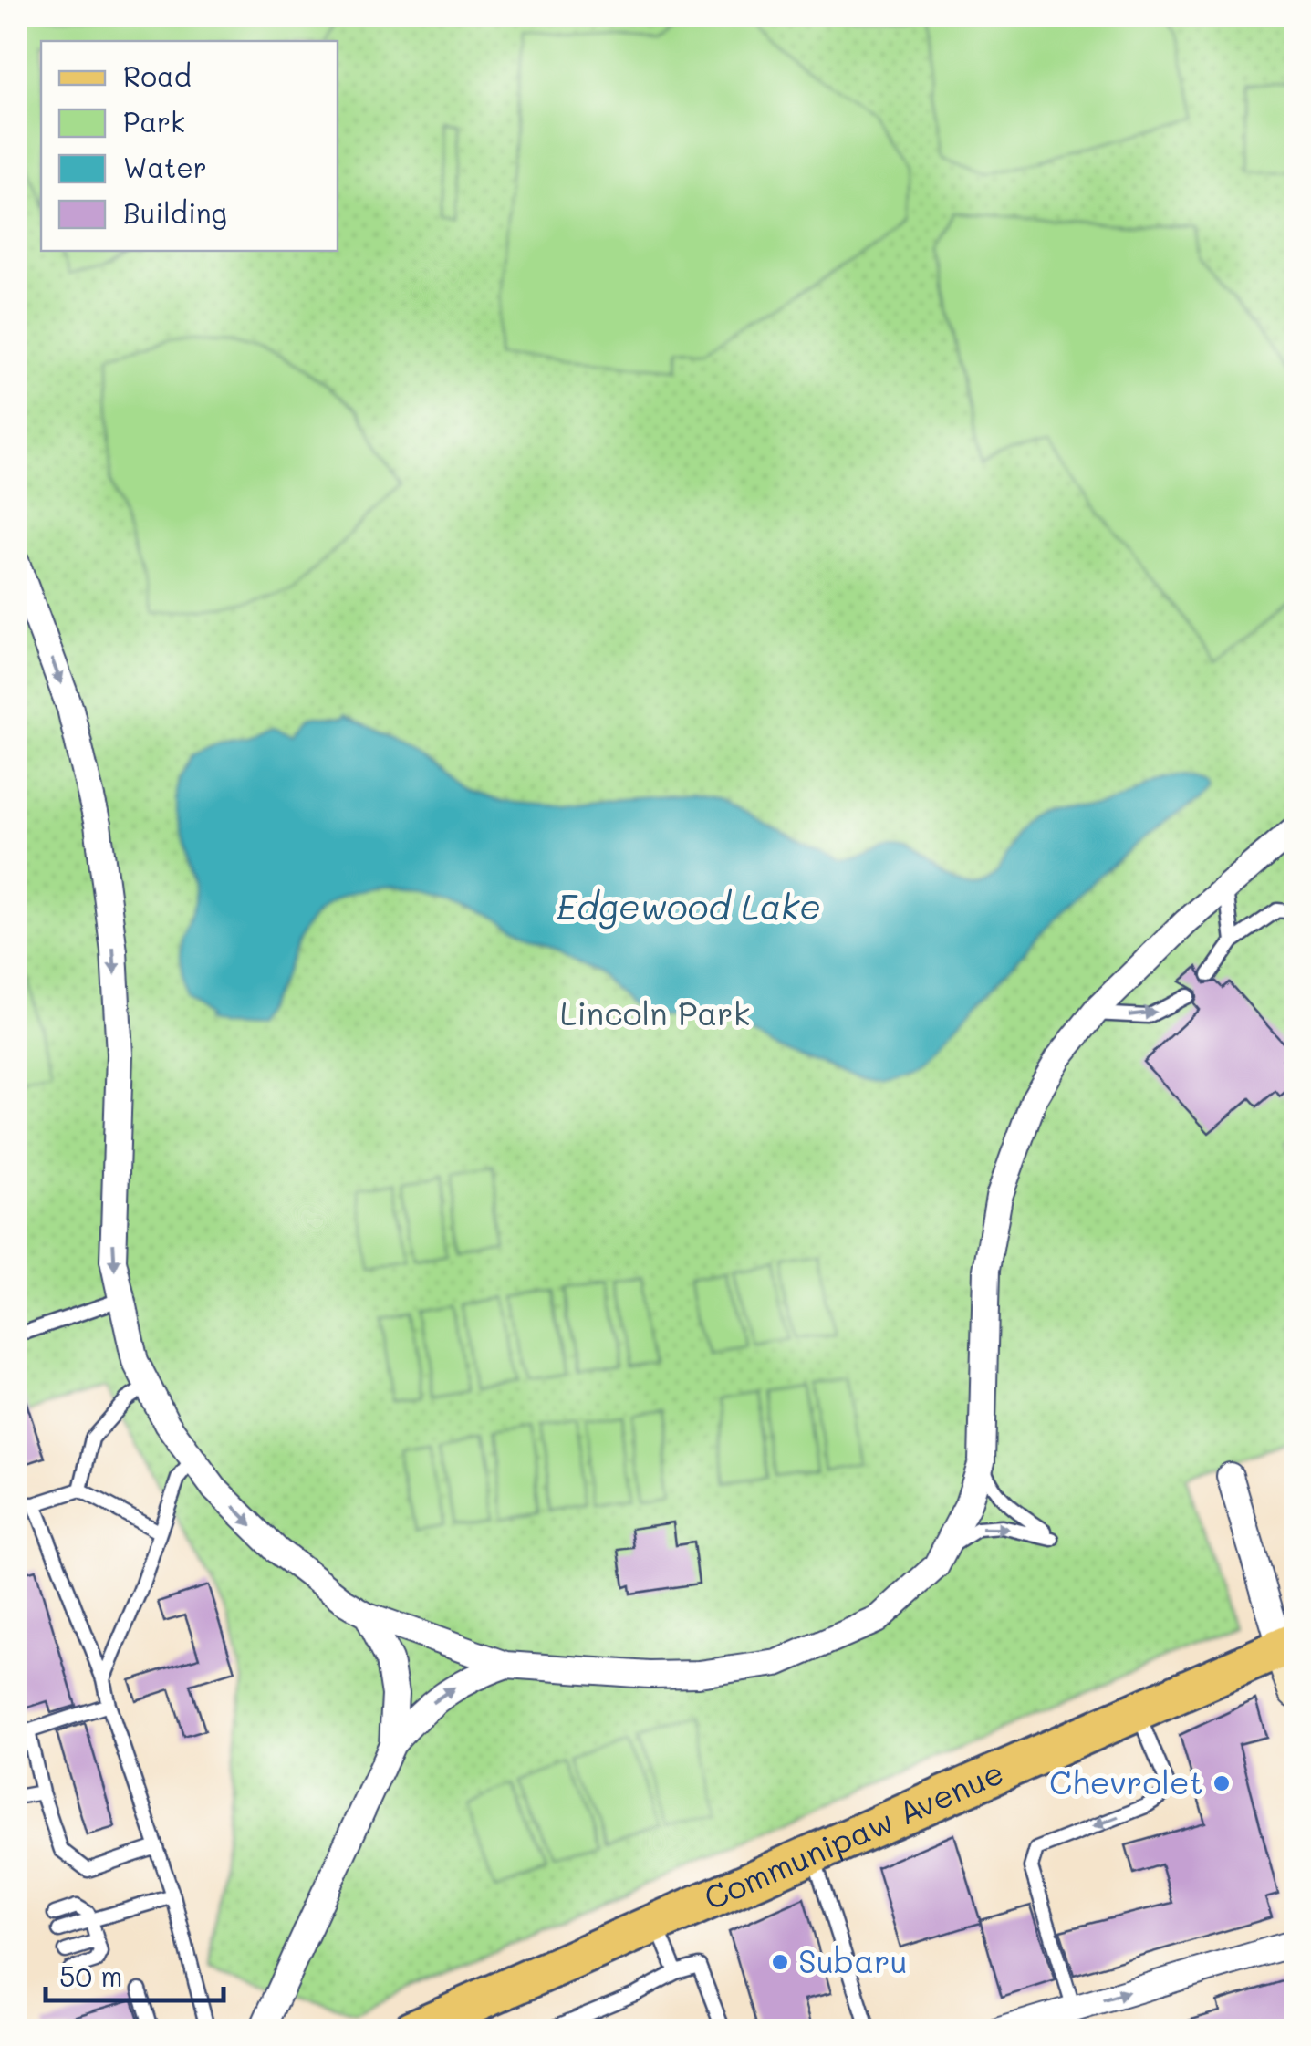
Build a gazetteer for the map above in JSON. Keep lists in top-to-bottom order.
{
  "streets": {
    "main road": ["Communipaw Avenue"]
  },
  "water": ["Edgewood Lake"],
  "parks": ["Lincoln Park"],
  "places": ["Chevrolet", "Subaru"],
  "legend": [
    "Road",
    "Park",
    "Water",
    "Building"
  ],
  "scale_bar": "50 m"
}
